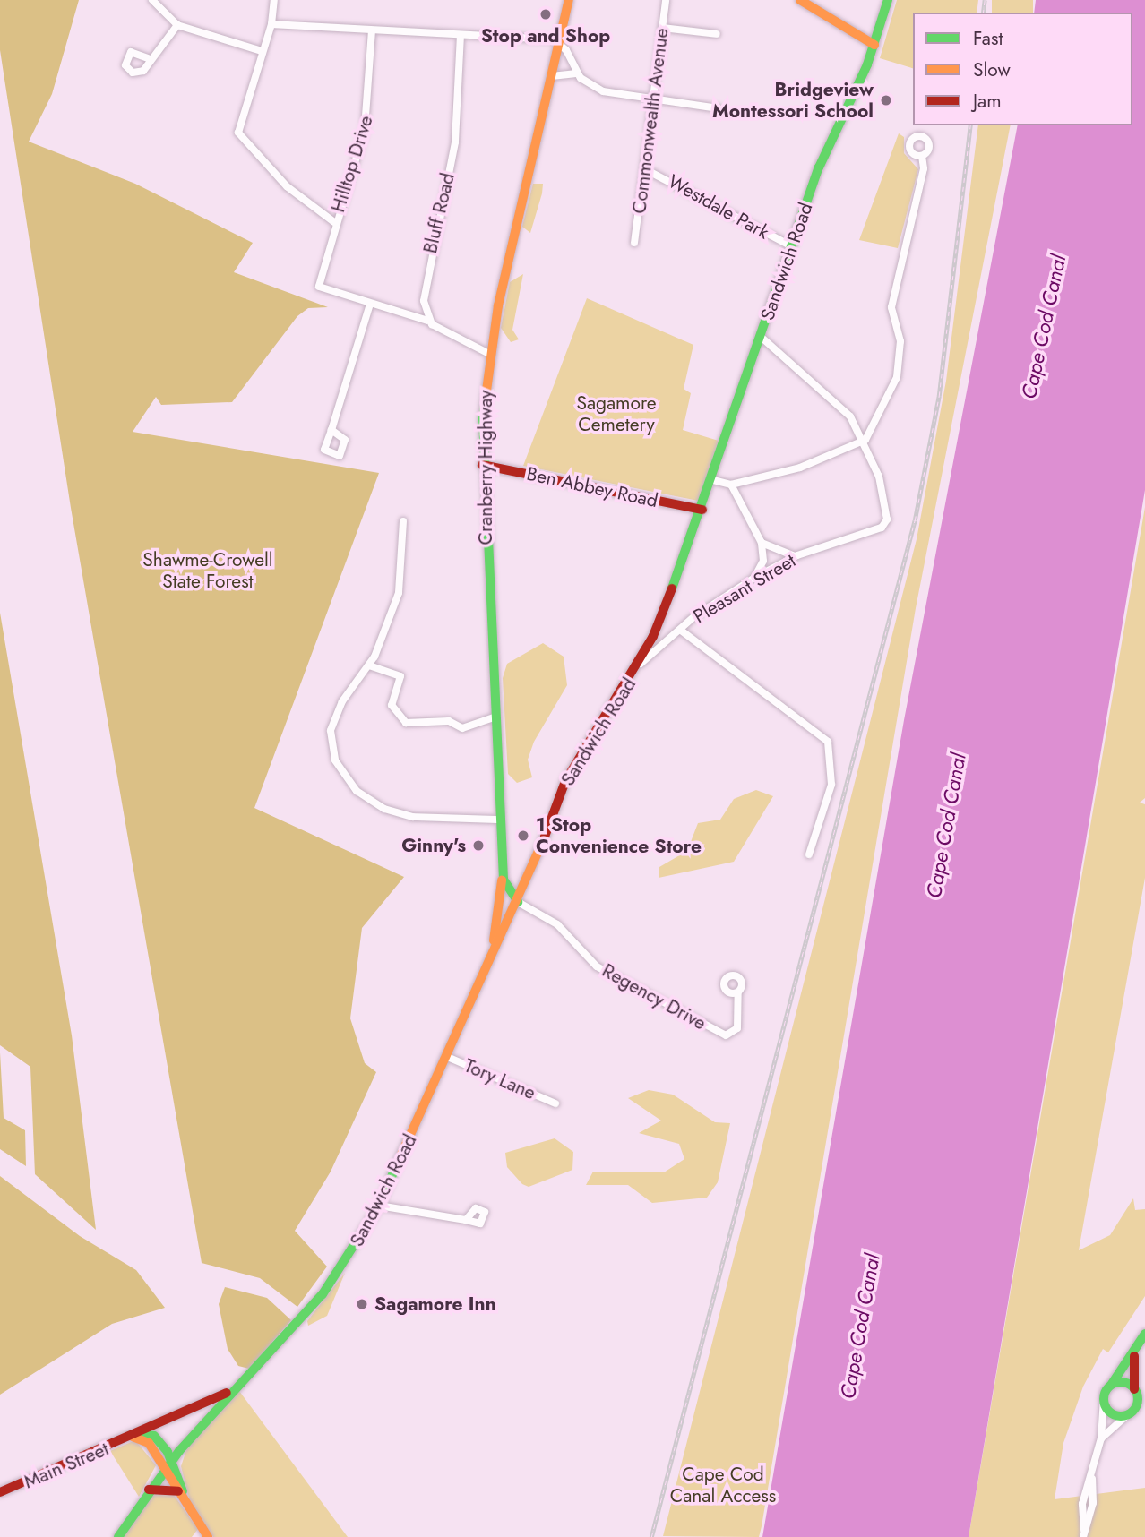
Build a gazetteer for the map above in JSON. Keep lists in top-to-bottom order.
{
  "streets": {
    "main road": [
      "Sandwich Road",
      "Cranberry Highway",
      "Ben Abbey Road",
      "Main Street"
    ],
    "street": [
      "Commonwealth Avenue",
      "Hilltop Drive",
      "Westdale Park",
      "Bluff Road",
      "Pleasant Street",
      "Regency Drive",
      "Tory Lane"
    ]
  },
  "crossings": [
    ["Commonwealth Avenue", "Westdale Park"],
    ["Hilltop Drive", "Bluff Road"],
    ["Westdale Park", "Sandwich Road"],
    ["Sandwich Road", "Cranberry Highway"],
    ["Sandwich Road", "Ben Abbey Road"],
    ["Sandwich Road", "Pleasant Street"],
    ["Sandwich Road", "Regency Drive"],
    ["Sandwich Road", "Tory Lane"],
    ["Sandwich Road", "Main Street"],
    ["Cranberry Highway", "Ben Abbey Road"],
    ["Cranberry Highway", "Regency Drive"]
  ],
  "water": ["Cape Cod Canal"],
  "parks": ["Sagamore Cemetery", "Shawme-Crowell State Forest", "Cape Cod Canal Access"],
  "places": [
    "Stop and Shop",
    "Bridgeview Montessori School",
    "1 Stop Convenience Store",
    "Ginny's",
    "Sagamore Inn"
  ],
  "legend": ["Fast", "Slow", "Jam"]
}
